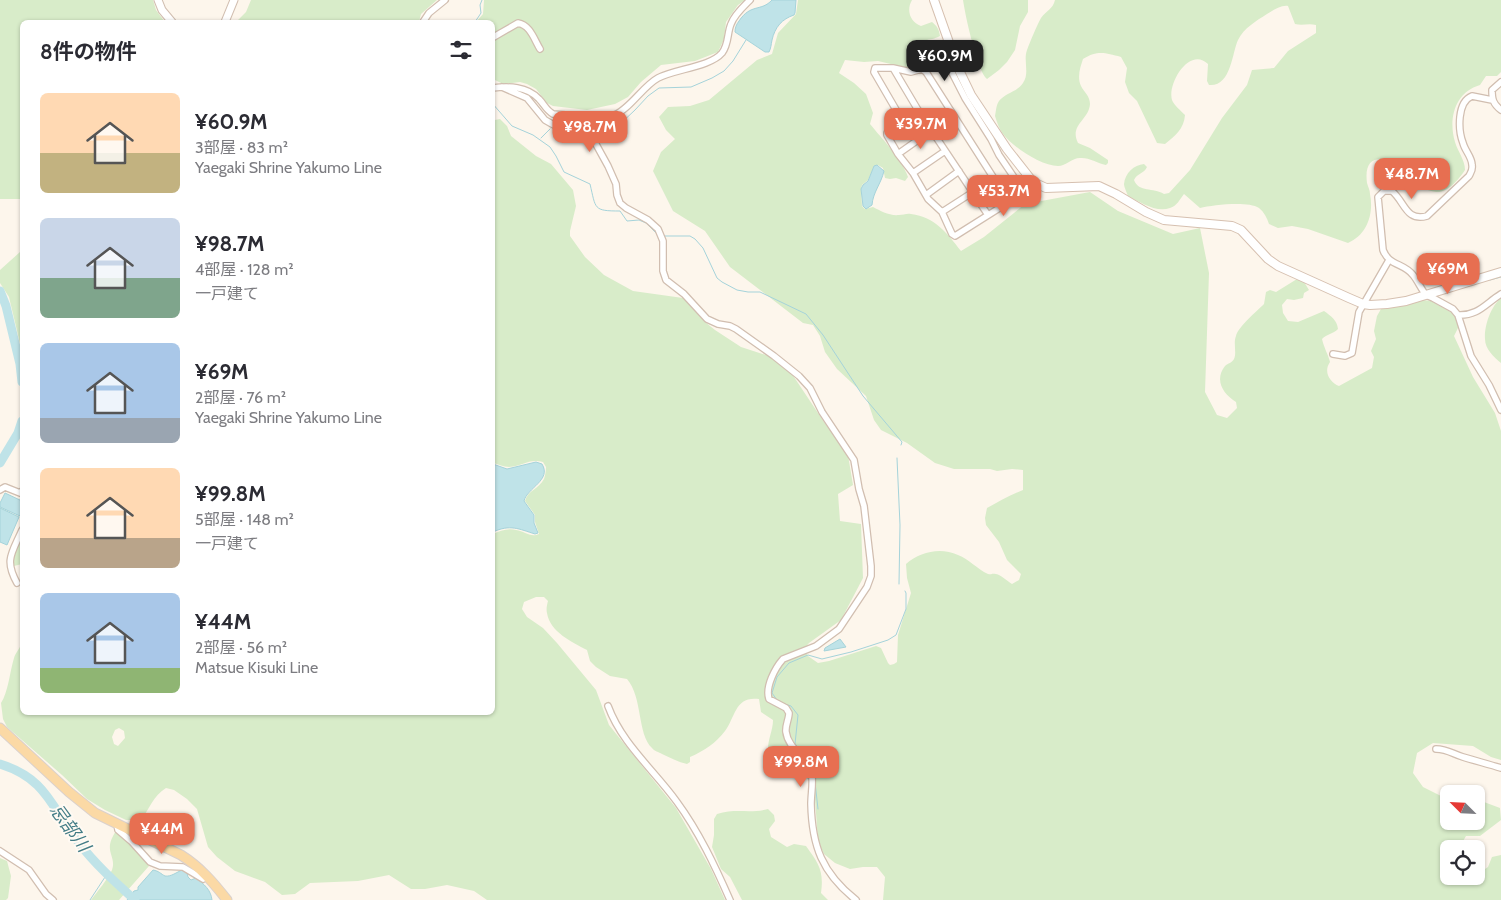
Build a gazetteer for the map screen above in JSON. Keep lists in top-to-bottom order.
{
  "water": ["忌部川"],
  "north": "top left",
  "page": {
    "heading": "8件の物件",
    "price": [
      "¥60.9M",
      "¥39.7M",
      "¥98.7M",
      "¥48.7M",
      "¥53.7M",
      "¥69M",
      "¥99.8M",
      "¥44M"
    ],
    "list": [
      {
        "name": "¥60.9M",
        "note": "3部屋 · 83 m² · Yaegaki Shrine Yakumo Line"
      },
      {
        "name": "¥98.7M",
        "note": "4部屋 · 128 m² · 一戸建て"
      },
      {
        "name": "¥69M",
        "note": "2部屋 · 76 m² · Yaegaki Shrine Yakumo Line"
      },
      {
        "name": "¥99.8M",
        "note": "5部屋 · 148 m² · 一戸建て"
      },
      {
        "name": "¥44M",
        "note": "2部屋 · 56 m² · Matsue Kisuki Line"
      }
    ]
  }
}
